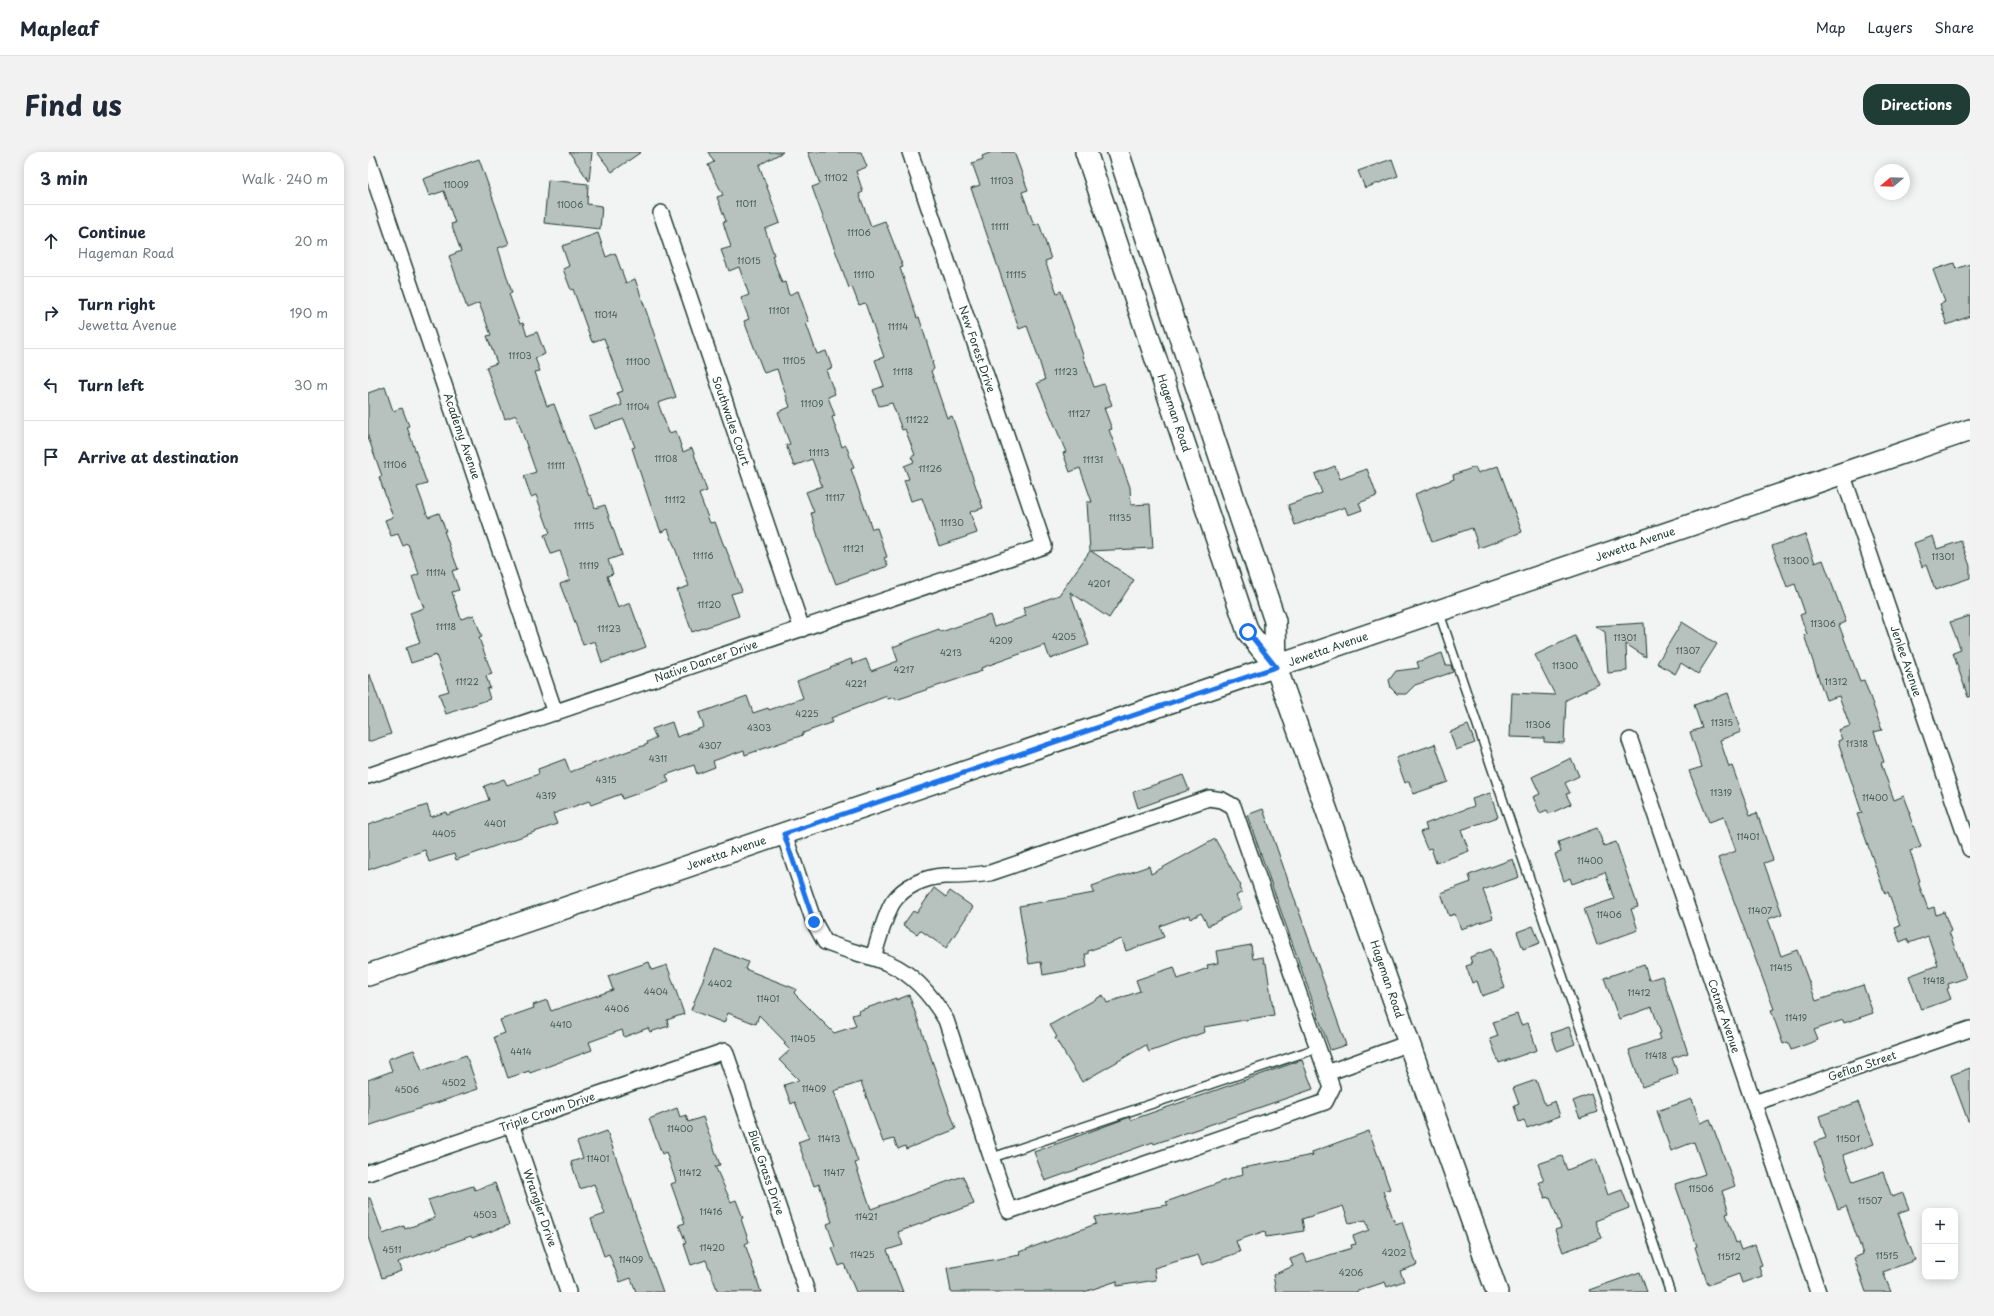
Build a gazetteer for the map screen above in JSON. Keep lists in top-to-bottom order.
{
  "streets": {
    "main road": ["Hageman Road", "Jewetta Avenue"],
    "street": [
      "New Forest Drive",
      "Southwales Court",
      "Academy Avenue",
      "Native Dancer Drive",
      "Jenlee Avenue",
      "Cotner Avenue",
      "Geflan Street",
      "Triple Crown Drive",
      "Blue Grass Drive",
      "Wrangler Drive"
    ]
  },
  "crossings": [
    ["New Forest Drive", "Native Dancer Drive"],
    ["Hageman Road", "Jewetta Avenue"],
    ["Southwales Court", "Native Dancer Drive"],
    ["Academy Avenue", "Native Dancer Drive"],
    ["Jewetta Avenue", "Jenlee Avenue"],
    ["Cotner Avenue", "Geflan Street"],
    ["Triple Crown Drive", "Blue Grass Drive"],
    ["Triple Crown Drive", "Wrangler Drive"]
  ],
  "house_numbers": [
    "11102",
    "11103",
    "11009",
    "11011",
    "11006",
    "11111",
    "11106",
    "11015",
    "11110",
    "11115",
    "11101",
    "11014",
    "11114",
    "11103",
    "11105",
    "11100",
    "11118",
    "11123",
    "11109",
    "11104",
    "11127",
    "11122",
    "11113",
    "11108",
    "11131",
    "11106",
    "11111",
    "11126",
    "11117",
    "11112",
    "11135",
    "11130",
    "11115",
    "11121",
    "11116",
    "11301",
    "11300",
    "11119",
    "11114",
    "4201",
    "11120",
    "11306",
    "11118",
    "11123",
    "4205",
    "11301",
    "4209",
    "11307",
    "4213",
    "11300",
    "4217",
    "11122",
    "11312",
    "4221",
    "4225",
    "11315",
    "11306",
    "4303",
    "11318",
    "4307",
    "4311",
    "4315",
    "11319",
    "4319",
    "11400",
    "4401",
    "4405",
    "11401",
    "11400",
    "11407",
    "11406",
    "11415",
    "11418",
    "4402",
    "4404",
    "11412",
    "11401",
    "4406",
    "11419",
    "4410",
    "11405",
    "4414",
    "11418",
    "4502",
    "11409",
    "4506",
    "11400",
    "11413",
    "11501",
    "11401",
    "11412",
    "11417",
    "11506",
    "11507",
    "11416",
    "4503",
    "11421",
    "11420",
    "4511",
    "4202",
    "11425",
    "11515",
    "11512",
    "11409",
    "4206"
  ],
  "north": "left",
  "page": {
    "header": "Mapleaf",
    "nav": ["Map", "Layers", "Share"],
    "title": "Find us",
    "buttons": "Directions",
    "heading": ["3 min", "Walk · 240 m"],
    "list": [
      ["Continue", "Hageman Road", "20 m"],
      ["Turn right", "Jewetta Avenue", "190 m"],
      ["Turn left", "30 m"],
      "Arrive at destination"
    ],
    "map_buttons": ["+", "−"]
  }
}
